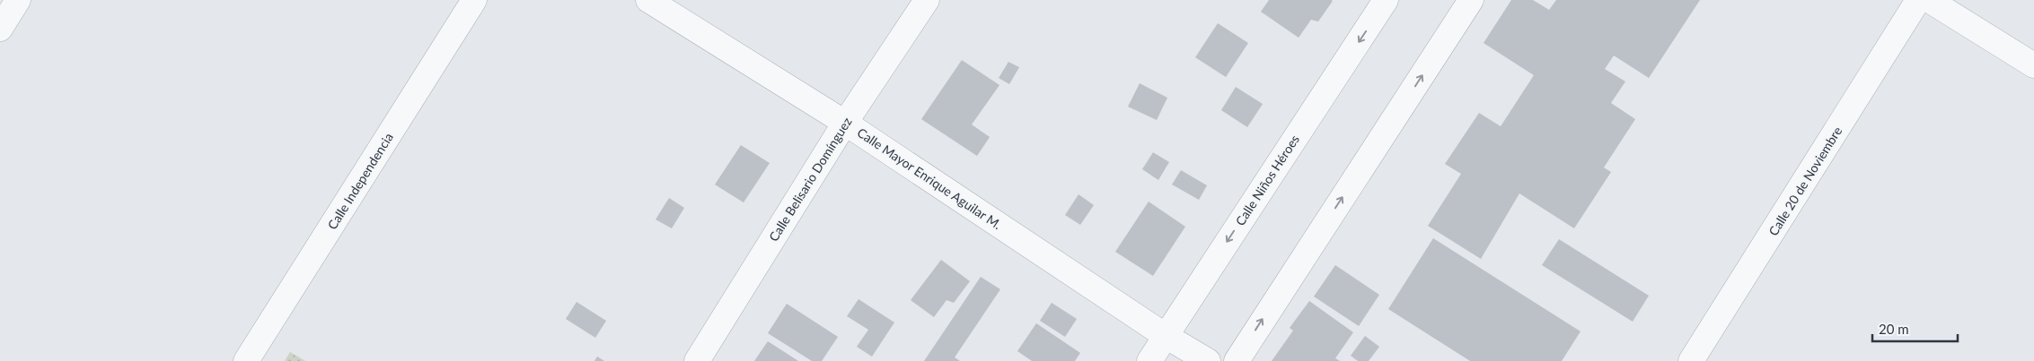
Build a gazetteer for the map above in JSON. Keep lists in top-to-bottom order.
{
  "streets": {
    "street": [
      "Calle Mayor Enrique Aguilar M.",
      "Calle Belisario Domínguez",
      "Calle Niños Héroes",
      "Calle Independencia",
      "Calle 20 de Noviembre"
    ]
  },
  "crossings": [
    ["Calle Mayor Enrique Aguilar M.", "Calle Belisario Domínguez"],
    ["Calle Mayor Enrique Aguilar M.", "Calle Niños Héroes"]
  ],
  "scale_bar": "20 m"
}
